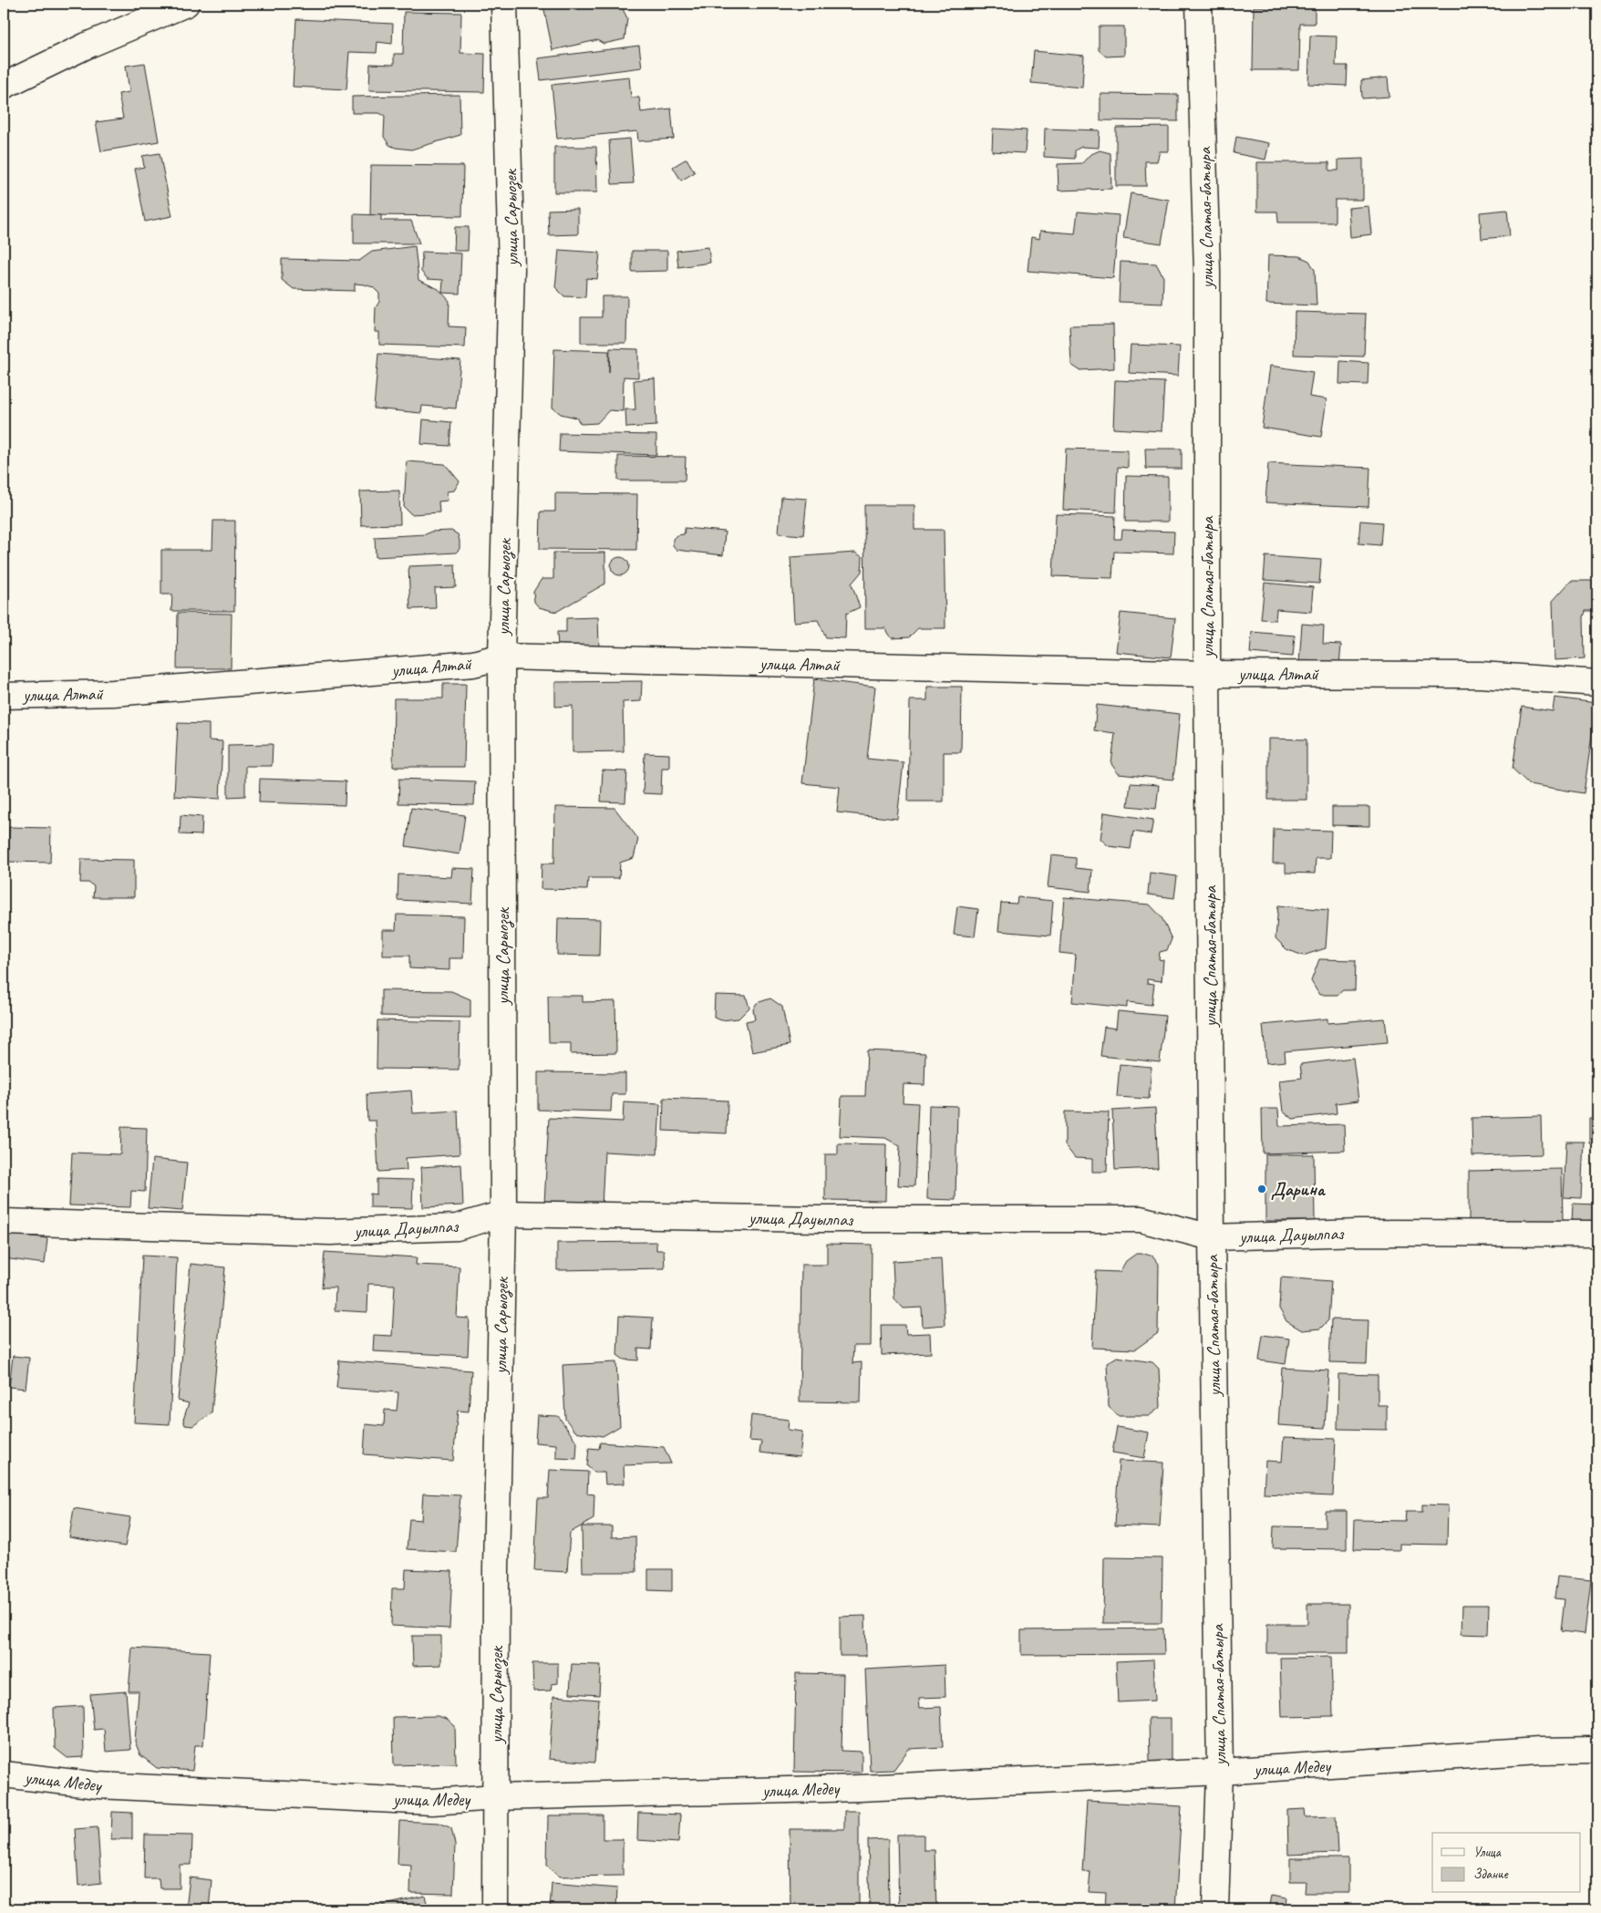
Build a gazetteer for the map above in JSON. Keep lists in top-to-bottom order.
{
  "streets": {
    "street": [
      "улица Сарыозек",
      "улица Спатая-батыра",
      "улица Алтай",
      "улица Дауылпаз",
      "улица Медеу"
    ]
  },
  "crossings": [
    ["улица Сарыозек", "улица Алтай"],
    ["улица Сарыозек", "улица Дауылпаз"],
    ["улица Сарыозек", "улица Медеу"],
    ["улица Спатая-батыра", "улица Алтай"],
    ["улица Спатая-батыра", "улица Дауылпаз"],
    ["улица Спатая-батыра", "улица Медеу"]
  ],
  "places": ["Дарина"],
  "legend": ["Улица", "Здание"]
}
